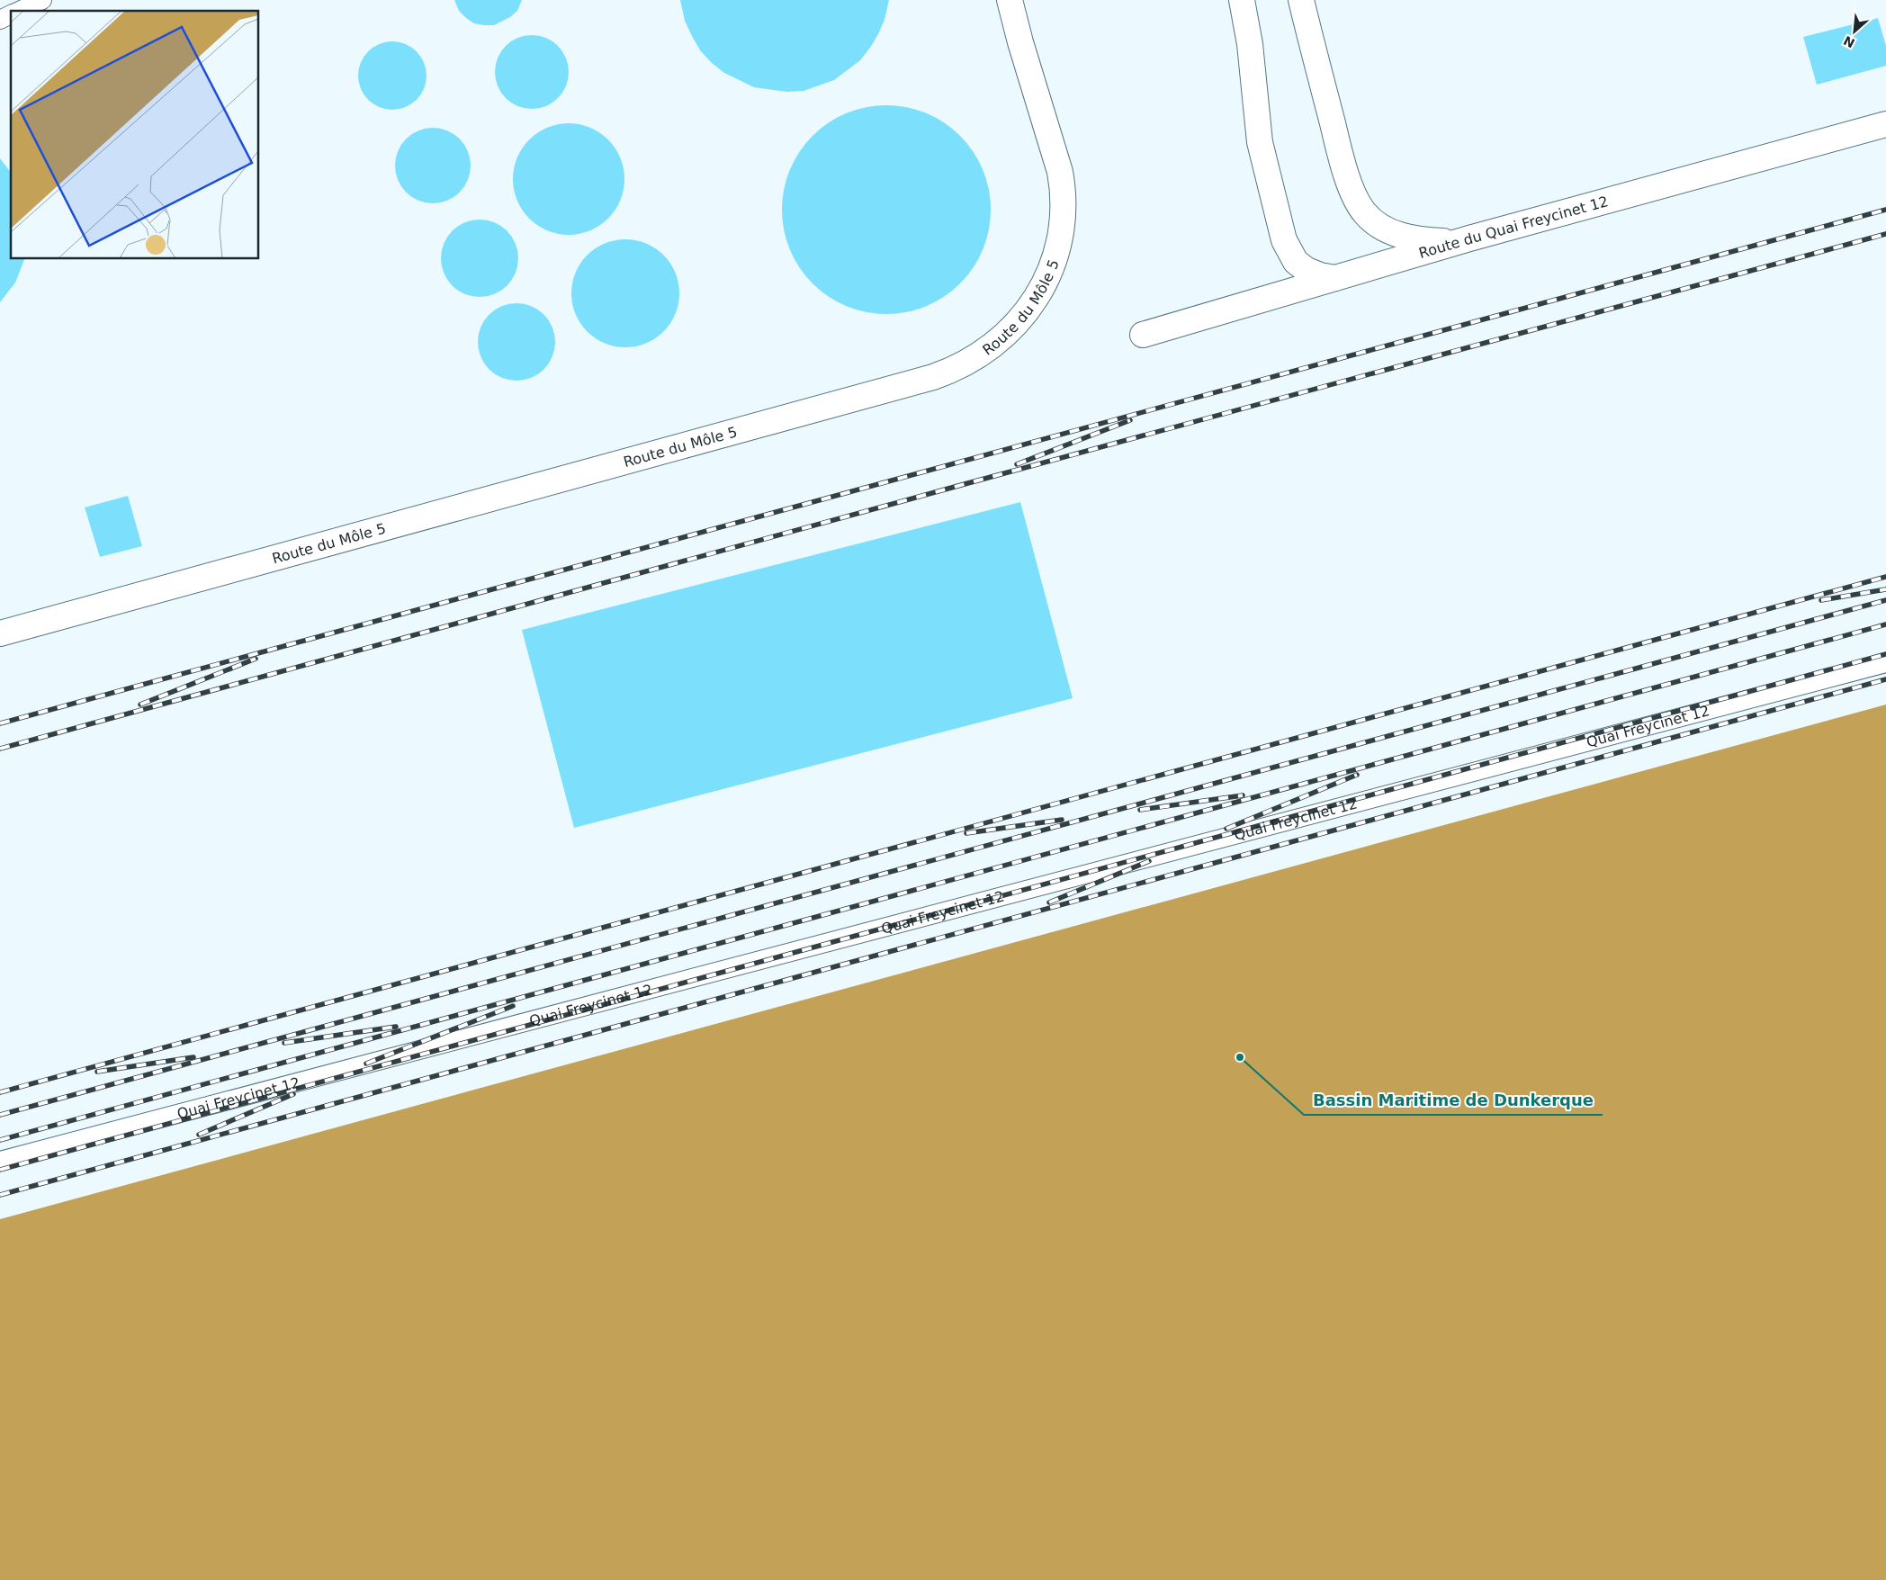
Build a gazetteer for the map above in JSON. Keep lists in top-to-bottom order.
{
  "streets": {
    "street": ["Route du Quai Freycinet 12", "Route du Môle 5"],
    "lane": ["Quai Freycinet 12"]
  },
  "places": ["Bassin Maritime de Dunkerque"],
  "north": "bottom left"
}
